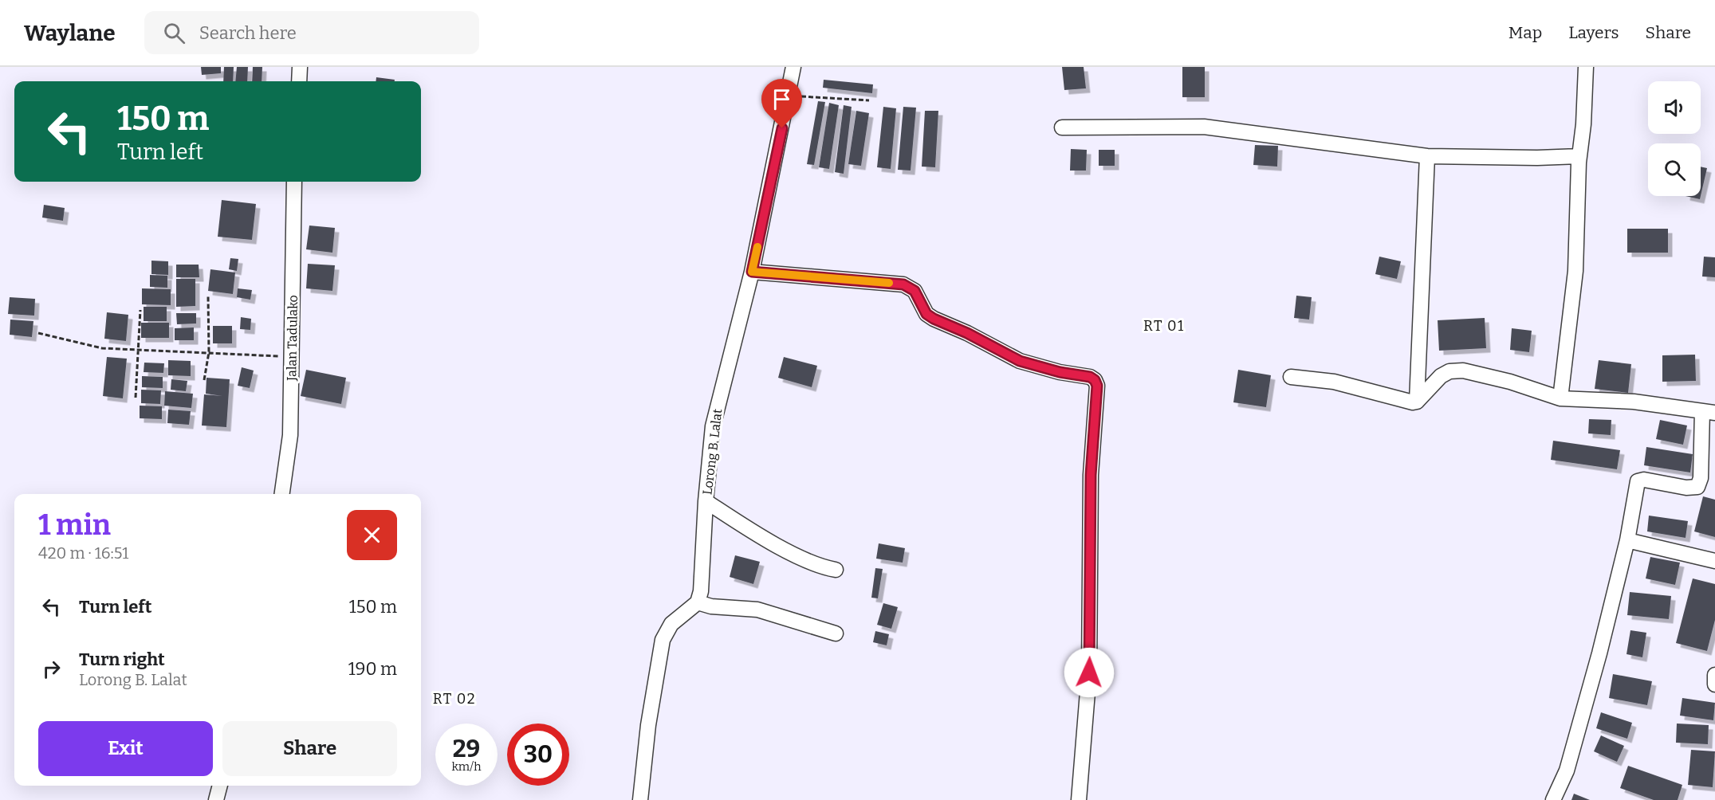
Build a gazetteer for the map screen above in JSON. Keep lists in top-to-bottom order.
{
  "streets": {
    "street": ["Jalan Tadulako", "Lorong B. Lalat"]
  },
  "districts": ["RT 01", "RT 02"],
  "page": {
    "header": "Waylane",
    "search": "Search here",
    "nav": ["Map", "Layers", "Share"],
    "turn": ["150 m", "Turn left"],
    "heading": ["1 min", "420 m · 16:51"],
    "list": [
      {
        "name": "Turn left",
        "value": "150 m"
      },
      {
        "name": "Turn right",
        "note": "Lorong B. Lalat",
        "value": "190 m"
      }
    ],
    "buttons": ["Exit", "Share"],
    "speed": "29 km/h",
    "limit": "30"
  }
}
